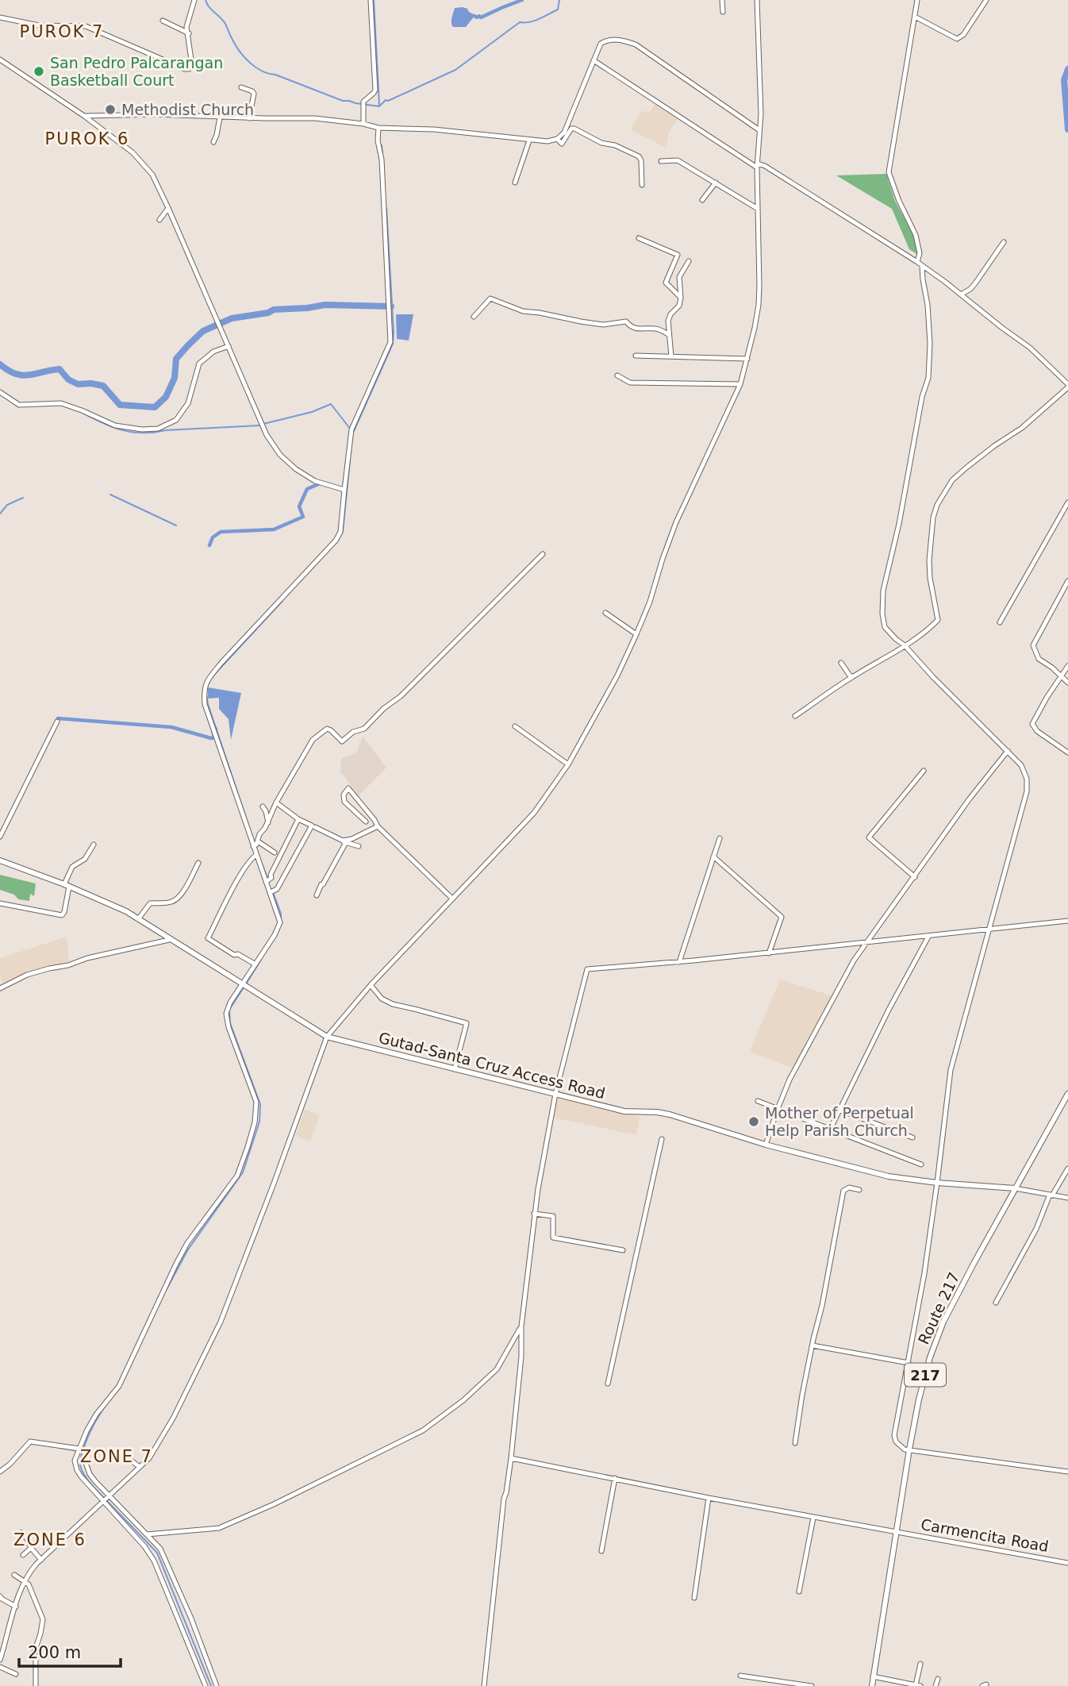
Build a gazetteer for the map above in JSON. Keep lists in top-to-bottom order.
{
  "streets": {
    "main road": ["Gutad-Santa Cruz Access Road", "Route 217", "217"],
    "street": ["Carmencita Road"]
  },
  "crossings": [
    ["Gutad-Santa Cruz Access Road", "Route 217"],
    ["Route 217", "Carmencita Road"]
  ],
  "districts": [
    "PUROK 7",
    "PUROK 6",
    "ZONE 7",
    "ZONE 6"
  ],
  "places": ["San Pedro Palcarangan Basketball Court", "Methodist Church", "Mother of Perpetual Help Parish Church"],
  "scale_bar": "200 m"
}
